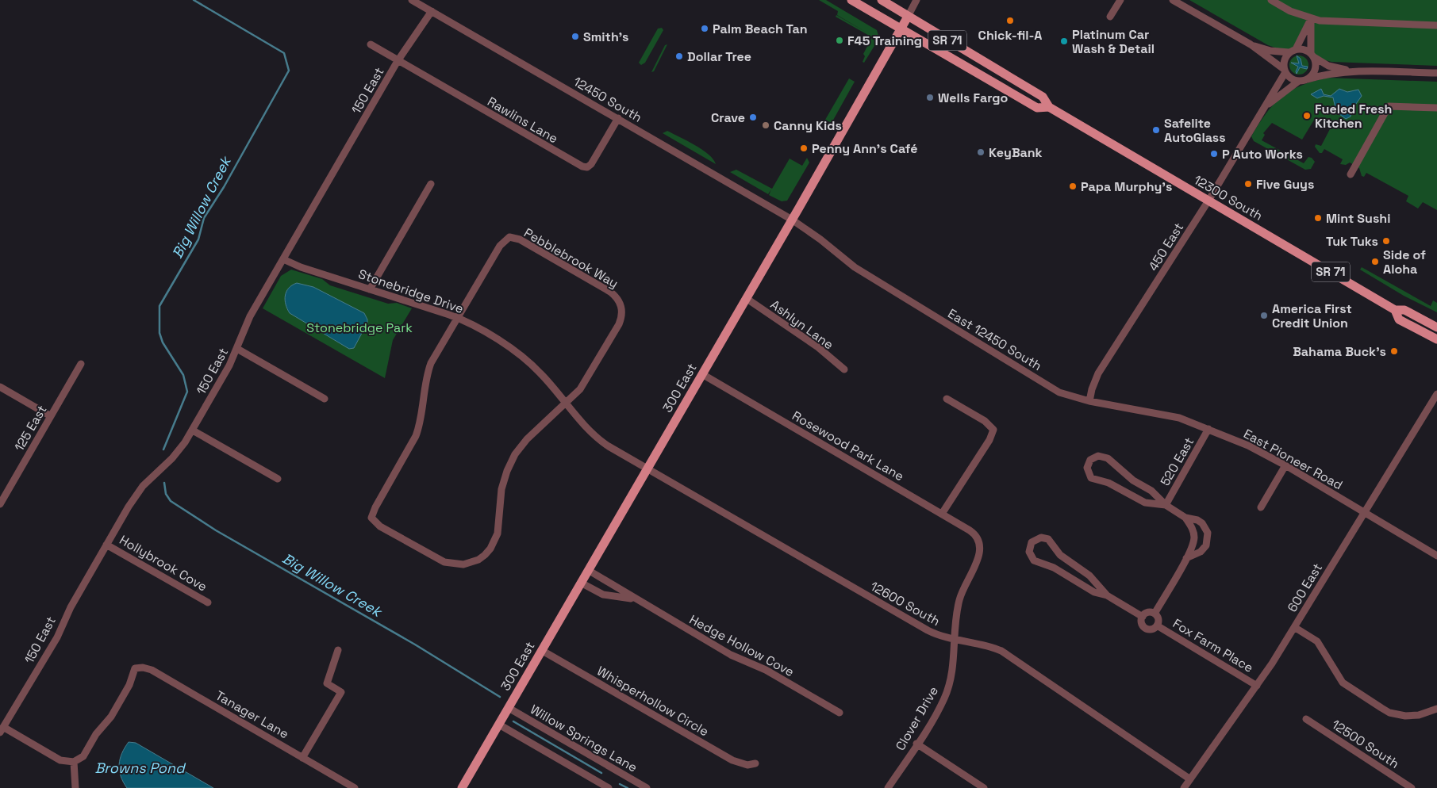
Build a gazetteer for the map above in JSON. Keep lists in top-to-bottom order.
{
  "streets": {
    "main road": ["SR 71", "12300 South", "300 East"],
    "street": [
      "150 East",
      "12450 South",
      "Rawlins Lane",
      "450 East",
      "Pebblebrook Way",
      "Stonebridge Drive",
      "Ashlyn Lane",
      "East 12450 South",
      "125 East",
      "Rosewood Park Lane",
      "East Pioneer Road",
      "520 East",
      "Hollybrook Cove",
      "600 East",
      "12600 South",
      "Hedge Hollow Cove",
      "Fox Farm Place",
      "Whisperhollow Circle",
      "Tanager Lane",
      "Clover Drive",
      "Willow Springs Lane",
      "12500 South"
    ]
  },
  "crossings": [
    ["150 East", "12450 South"],
    ["150 East", "Rawlins Lane"],
    ["150 East", "Stonebridge Drive"],
    ["150 East", "Hollybrook Cove"],
    ["12450 South", "Rawlins Lane"],
    ["12450 South", "East 12450 South"],
    ["12450 South", "300 East"],
    ["12300 South", "450 East"],
    ["12300 South", "300 East"],
    ["450 East", "East 12450 South"],
    ["Pebblebrook Way", "Stonebridge Drive"],
    ["Stonebridge Drive", "300 East"],
    ["Stonebridge Drive", "12600 South"],
    ["Ashlyn Lane", "300 East"],
    ["East 12450 South", "300 East"],
    ["East 12450 South", "East Pioneer Road"],
    ["East 12450 South", "520 East"],
    ["300 East", "Rosewood Park Lane"],
    ["300 East", "12600 South"],
    ["300 East", "Hedge Hollow Cove"],
    ["300 East", "Whisperhollow Circle"],
    ["300 East", "Willow Springs Lane"],
    ["Rosewood Park Lane", "Clover Drive"],
    ["East Pioneer Road", "520 East"],
    ["East Pioneer Road", "600 East"],
    ["600 East", "12600 South"],
    ["600 East", "Fox Farm Place"],
    ["12600 South", "Clover Drive"]
  ],
  "water": ["Big Willow Creek", "Browns Pond"],
  "parks": ["Stonebridge Park"],
  "places": [
    "Chick-fil-A",
    "Palm Beach Tan",
    "Smith's",
    "F45 Training",
    "Platinum Car Wash & Detail",
    "Dollar Tree",
    "Wells Fargo",
    "Fueled Fresh Kitchen",
    "Crave",
    "Canny Kids",
    "Safelite AutoGlass",
    "Penny Ann's Café",
    "KeyBank",
    "P Auto Works",
    "Five Guys",
    "Papa Murphy's",
    "Mint Sushi",
    "Tuk Tuks",
    "Side of Aloha",
    "America First Credit Union",
    "Bahama Buck's"
  ]
}
